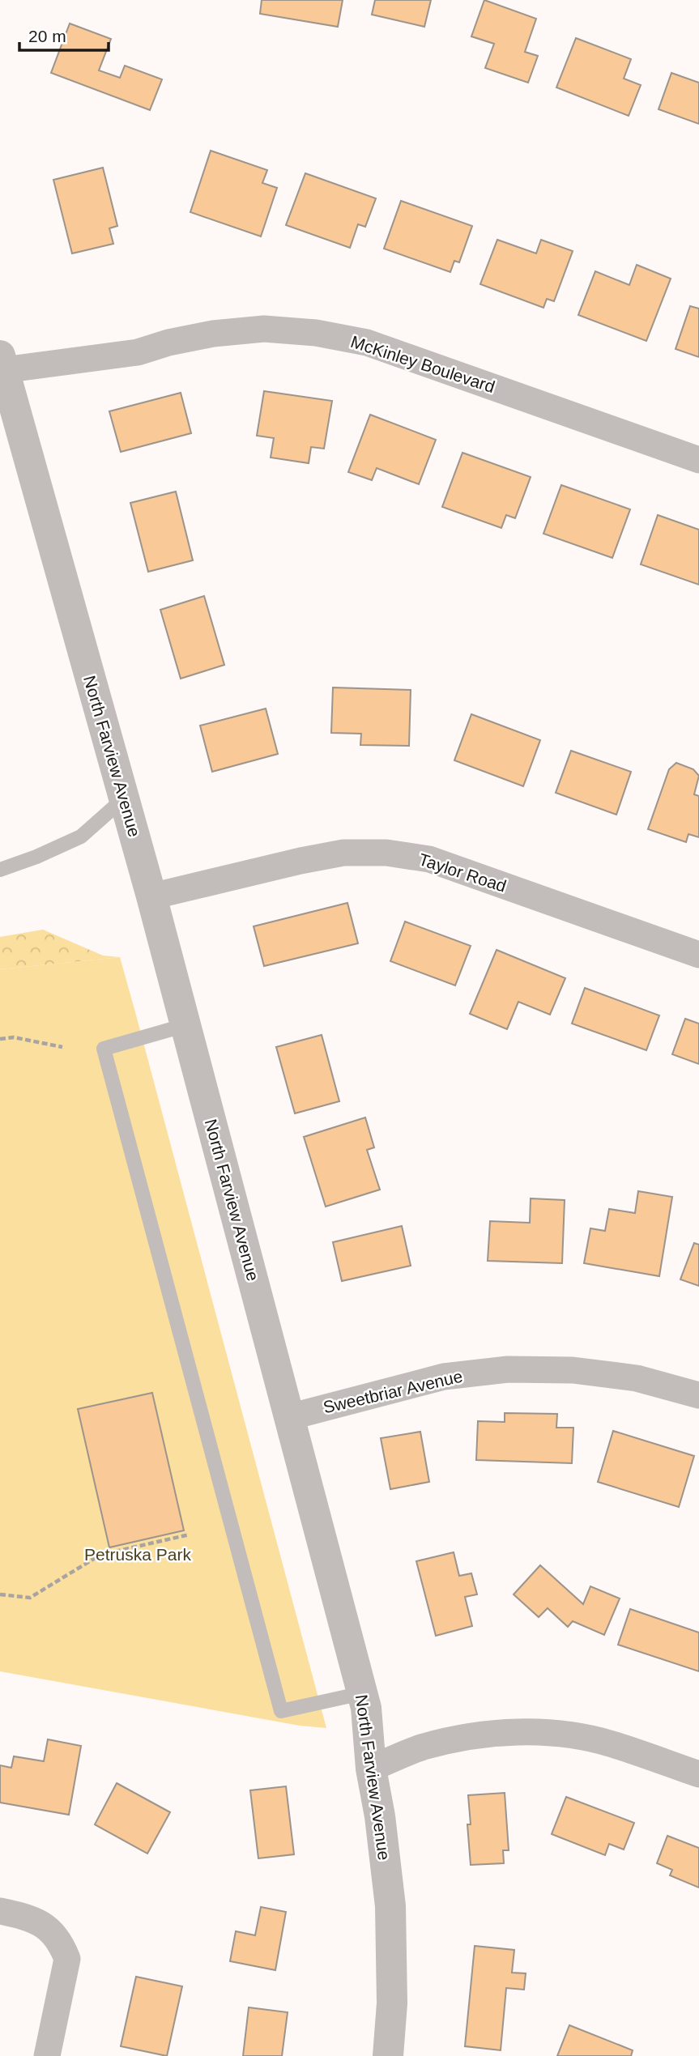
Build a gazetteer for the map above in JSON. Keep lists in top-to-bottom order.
{
  "streets": {
    "street": [
      "McKinley Boulevard",
      "North Farview Avenue",
      "Taylor Road",
      "Sweetbriar Avenue"
    ]
  },
  "crossings": [
    ["McKinley Boulevard", "North Farview Avenue"],
    ["North Farview Avenue", "Taylor Road"],
    ["North Farview Avenue", "Sweetbriar Avenue"]
  ],
  "parks": ["Petruska Park"],
  "scale_bar": "20 m"
}
